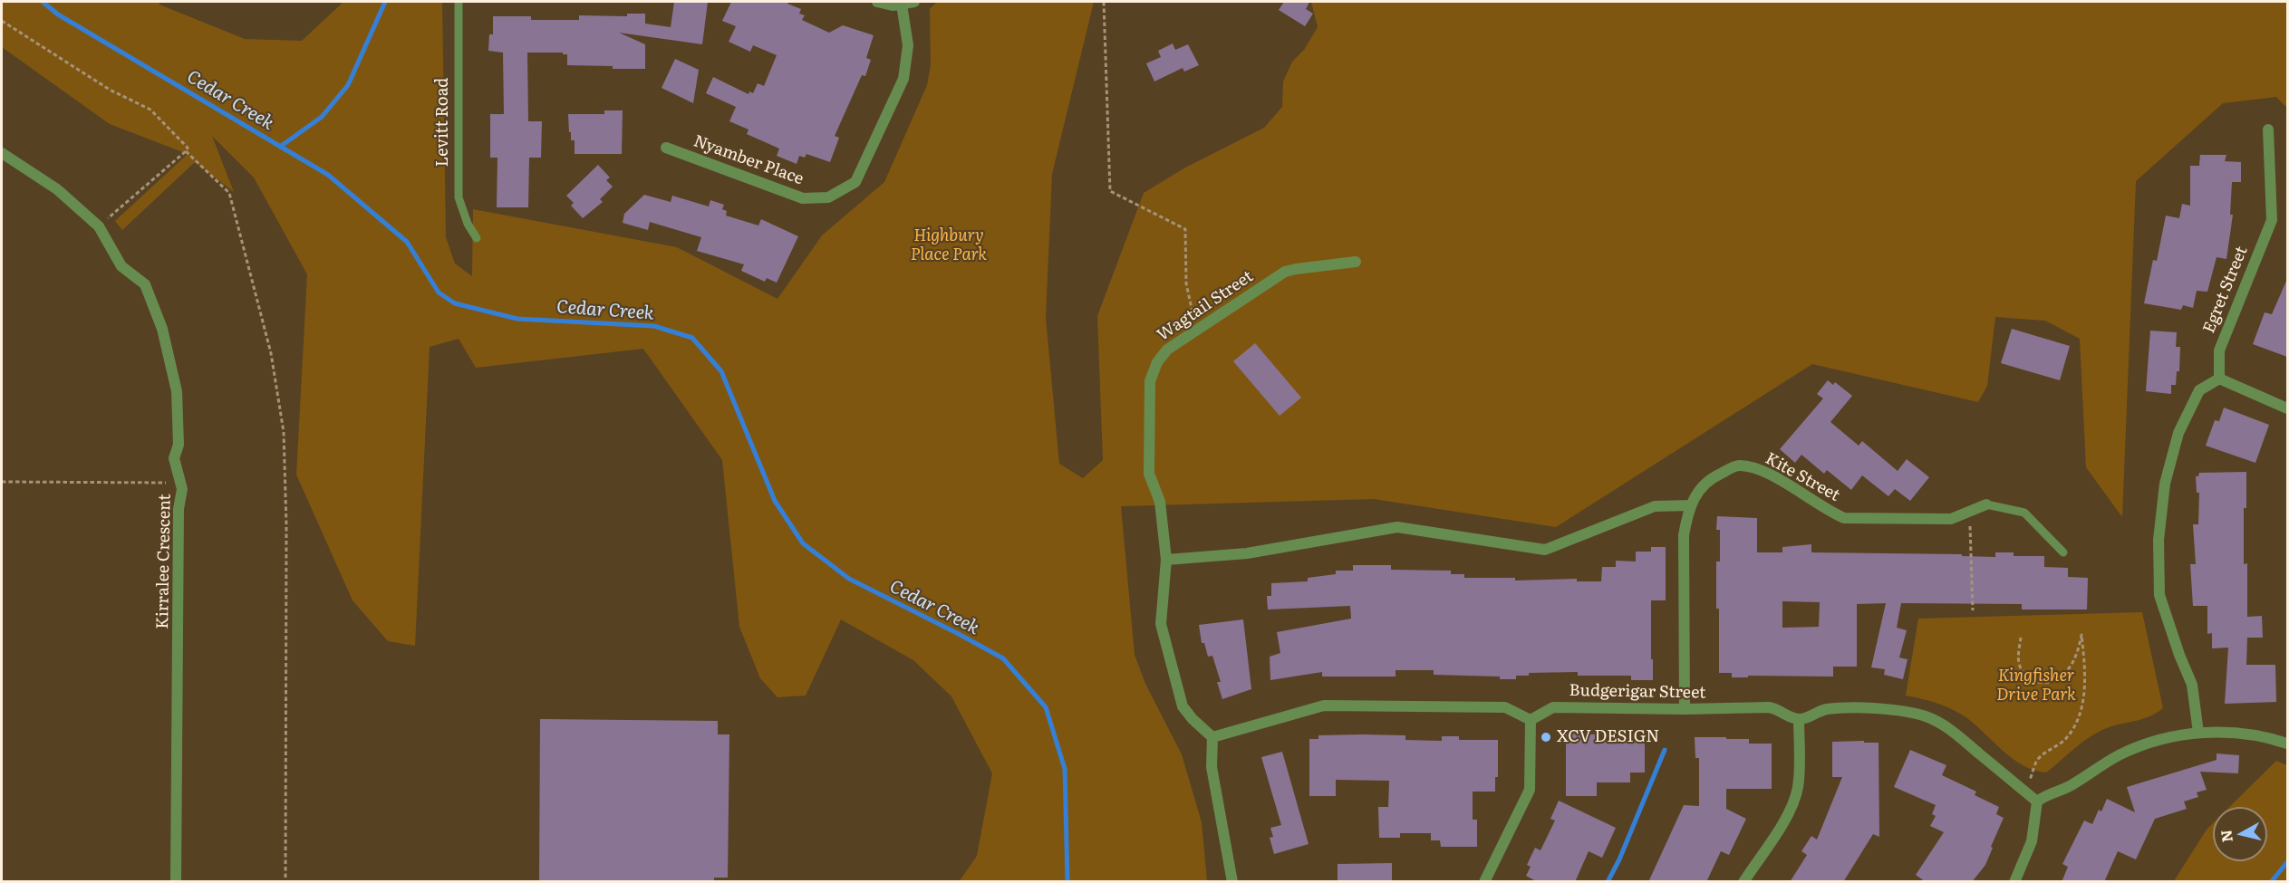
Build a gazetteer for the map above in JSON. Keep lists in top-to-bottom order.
{
  "streets": {
    "street": [
      "Nyamber Place",
      "Egret Street",
      "Wagtail Street",
      "Kite Street",
      "Kirralee Crescent",
      "Budgerigar Street"
    ],
    "lane": ["Levitt Road"]
  },
  "crossings": [
    ["Kite Street", "Budgerigar Street"]
  ],
  "water": ["Cedar Creek"],
  "parks": ["Highbury Place Park", "Kingfisher Drive Park"],
  "places": ["XCV DESIGN"],
  "north": "left"
}
